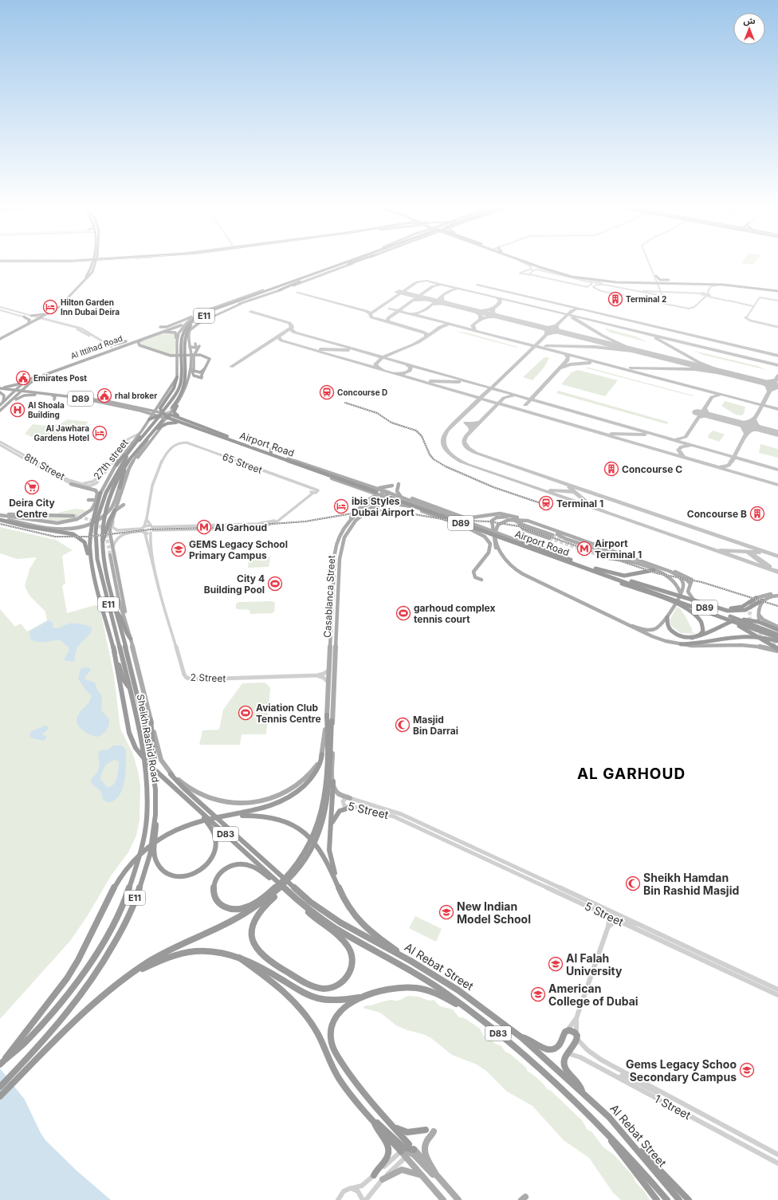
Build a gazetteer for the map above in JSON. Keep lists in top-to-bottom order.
{
  "streets": {
    "highway": [
      "E11",
      "D89",
      "Airport Road",
      "Sheikh Rashid Road",
      "D83",
      "Al Rebat Street"
    ],
    "main road": ["Al Ittihad Road", "Casablanca Street"],
    "street": [
      "27th street",
      "65 Street",
      "8th Street",
      "2 Street",
      "5 Street",
      "1 Street"
    ]
  },
  "crossings": [
    ["E11", "D89"],
    ["E11", "Airport Road"],
    ["E11", "Sheikh Rashid Road"],
    ["Al Ittihad Road", "D89"],
    ["D89", "Airport Road"],
    ["D89", "Sheikh Rashid Road"],
    ["Airport Road", "Sheikh Rashid Road"],
    ["27th street", "8th Street"],
    ["65 Street", "2 Street"],
    ["Casablanca Street", "2 Street"],
    ["Sheikh Rashid Road", "Al Rebat Street"]
  ],
  "districts": ["AL GARHOUD"],
  "places": {
    "building": ["Terminal 2", "Concourse C", "Concourse B"],
    "hotel": ["Hilton Garden Inn Dubai Deira", "Al Jawhara Gardens Hotel", "ibis Styles Dubai Airport"],
    "public building": ["Emirates Post", "rhal broker"],
    "station": ["Concourse D", "Terminal 1"],
    "hospital": ["Al Shoala Building"],
    "supermarket": ["Deira City Centre"],
    "metro station": ["Al Garhoud", "Airport Terminal 1"],
    "school or university": [
      "GEMS Legacy School Primary Campus",
      "New Indian Model School",
      "Al Falah University",
      "American College of Dubai",
      "Gems Legacy Schoo Secondary Campus"
    ],
    "sports": ["City 4 Building Pool", "garhoud complex tennis court", "Aviation Club Tennis Centre"],
    "mosque": ["Masjid Bin Darrai", "Sheikh Hamdan Bin Rashid Masjid"]
  },
  "north": "top"
}
